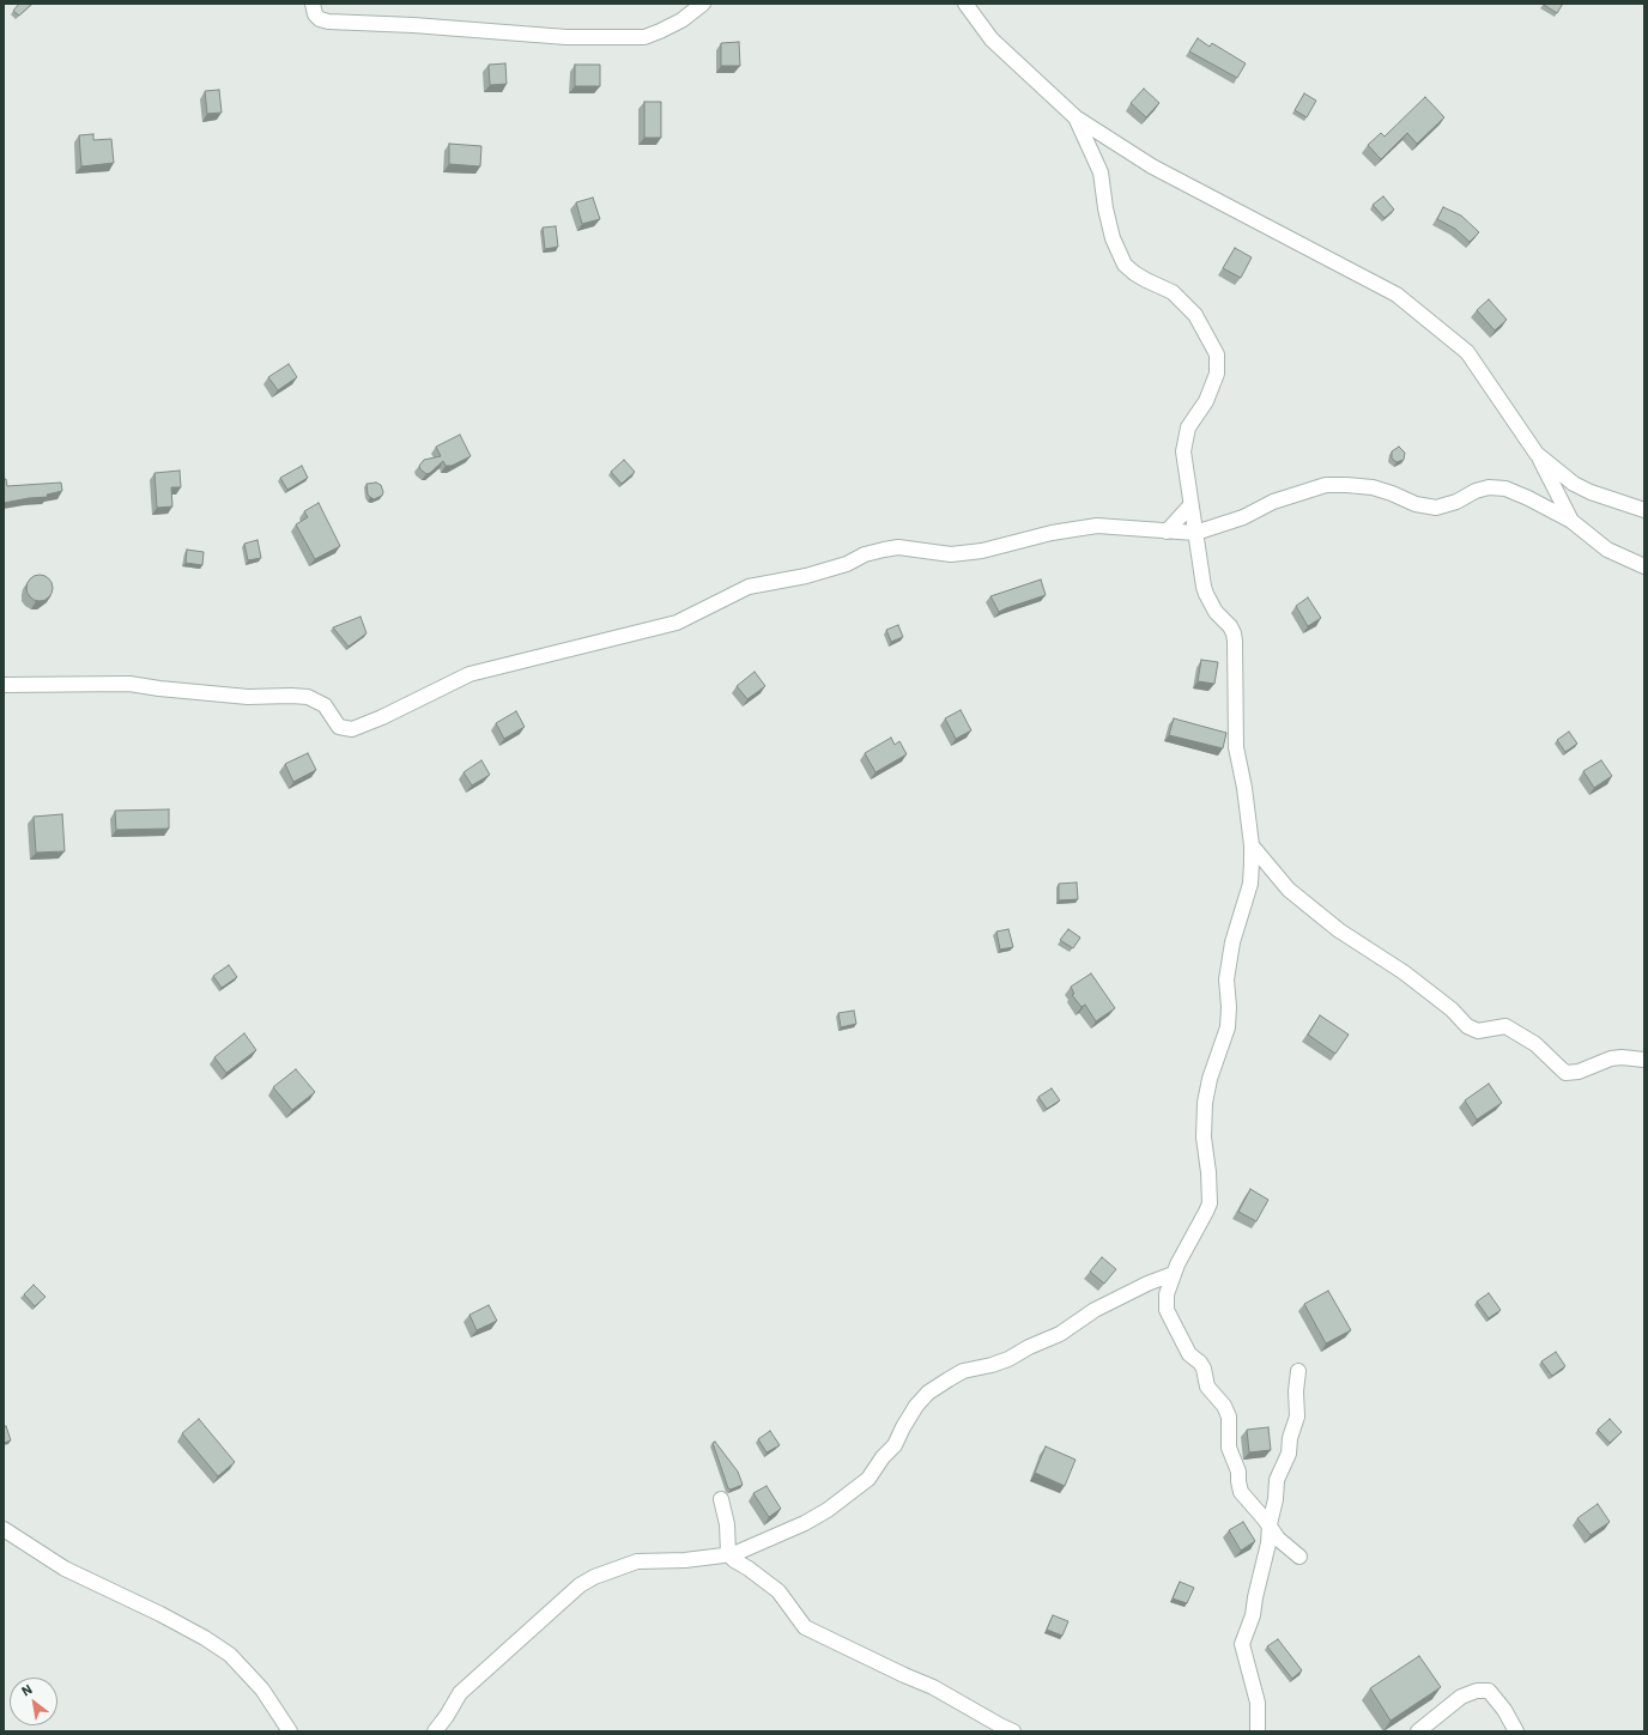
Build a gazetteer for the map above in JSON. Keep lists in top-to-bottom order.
{
  "north": "top left"
}
